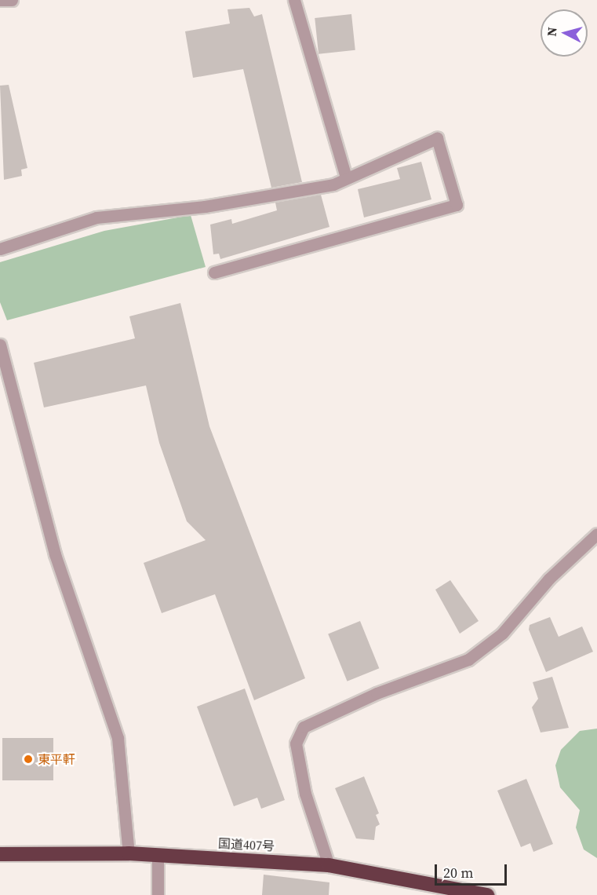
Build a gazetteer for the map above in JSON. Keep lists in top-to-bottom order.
{
  "streets": {
    "highway": ["国道407号"]
  },
  "places": ["東平軒"],
  "scale_bar": "20 m",
  "north": "left"
}
